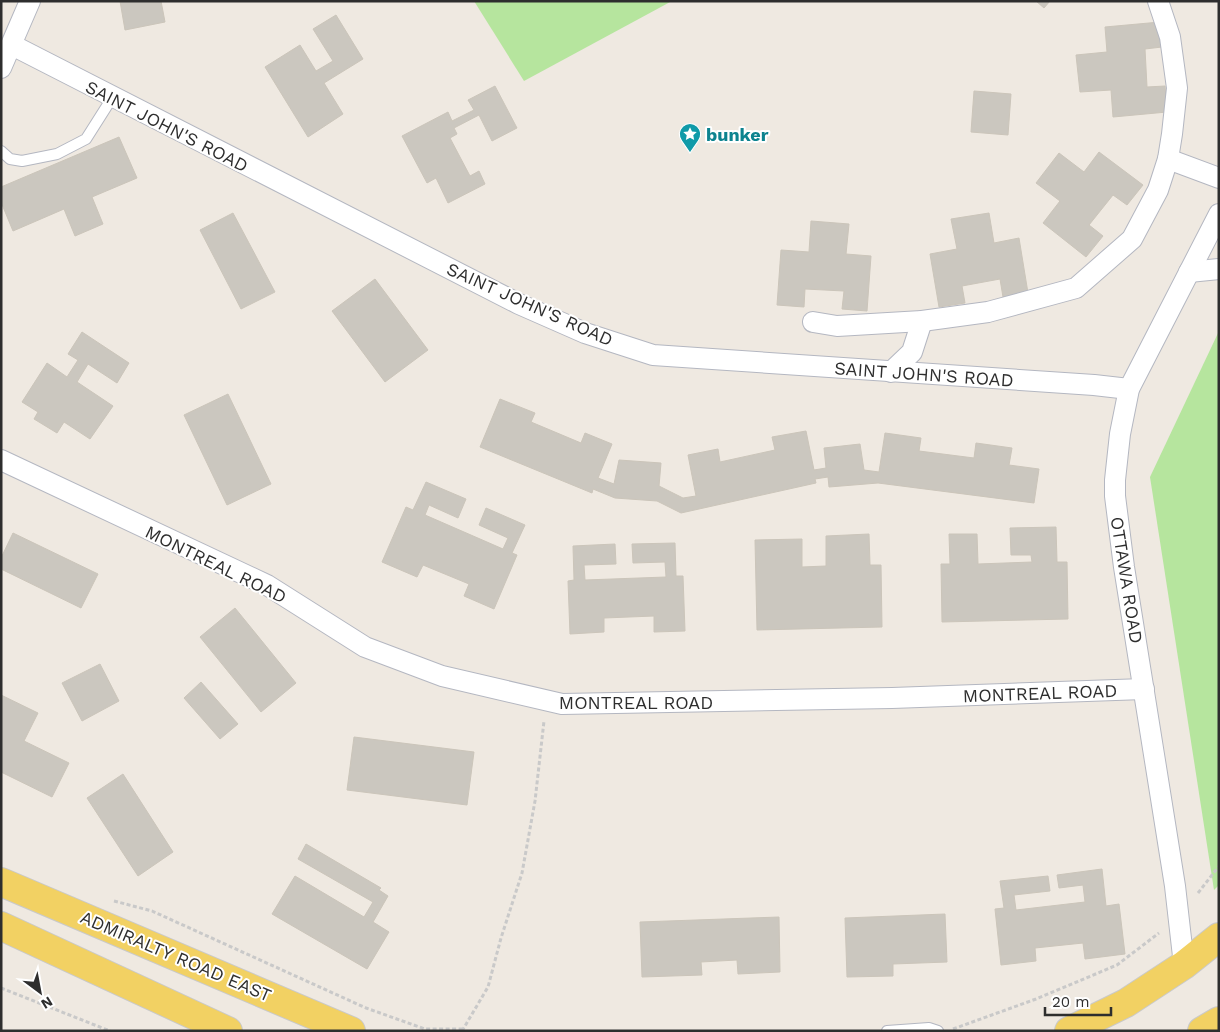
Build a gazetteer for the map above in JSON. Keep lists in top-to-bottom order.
{
  "streets": {
    "main road": ["ADMIRALTY ROAD EAST"],
    "street": ["SAINT JOHN'S ROAD", "MONTREAL ROAD", "OTTAWA ROAD"]
  },
  "crossings": [
    ["SAINT JOHN'S ROAD", "OTTAWA ROAD"],
    ["MONTREAL ROAD", "OTTAWA ROAD"]
  ],
  "places": {
    "place": ["bunker"]
  },
  "scale_bar": "20 m",
  "north": "bottom right"
}
